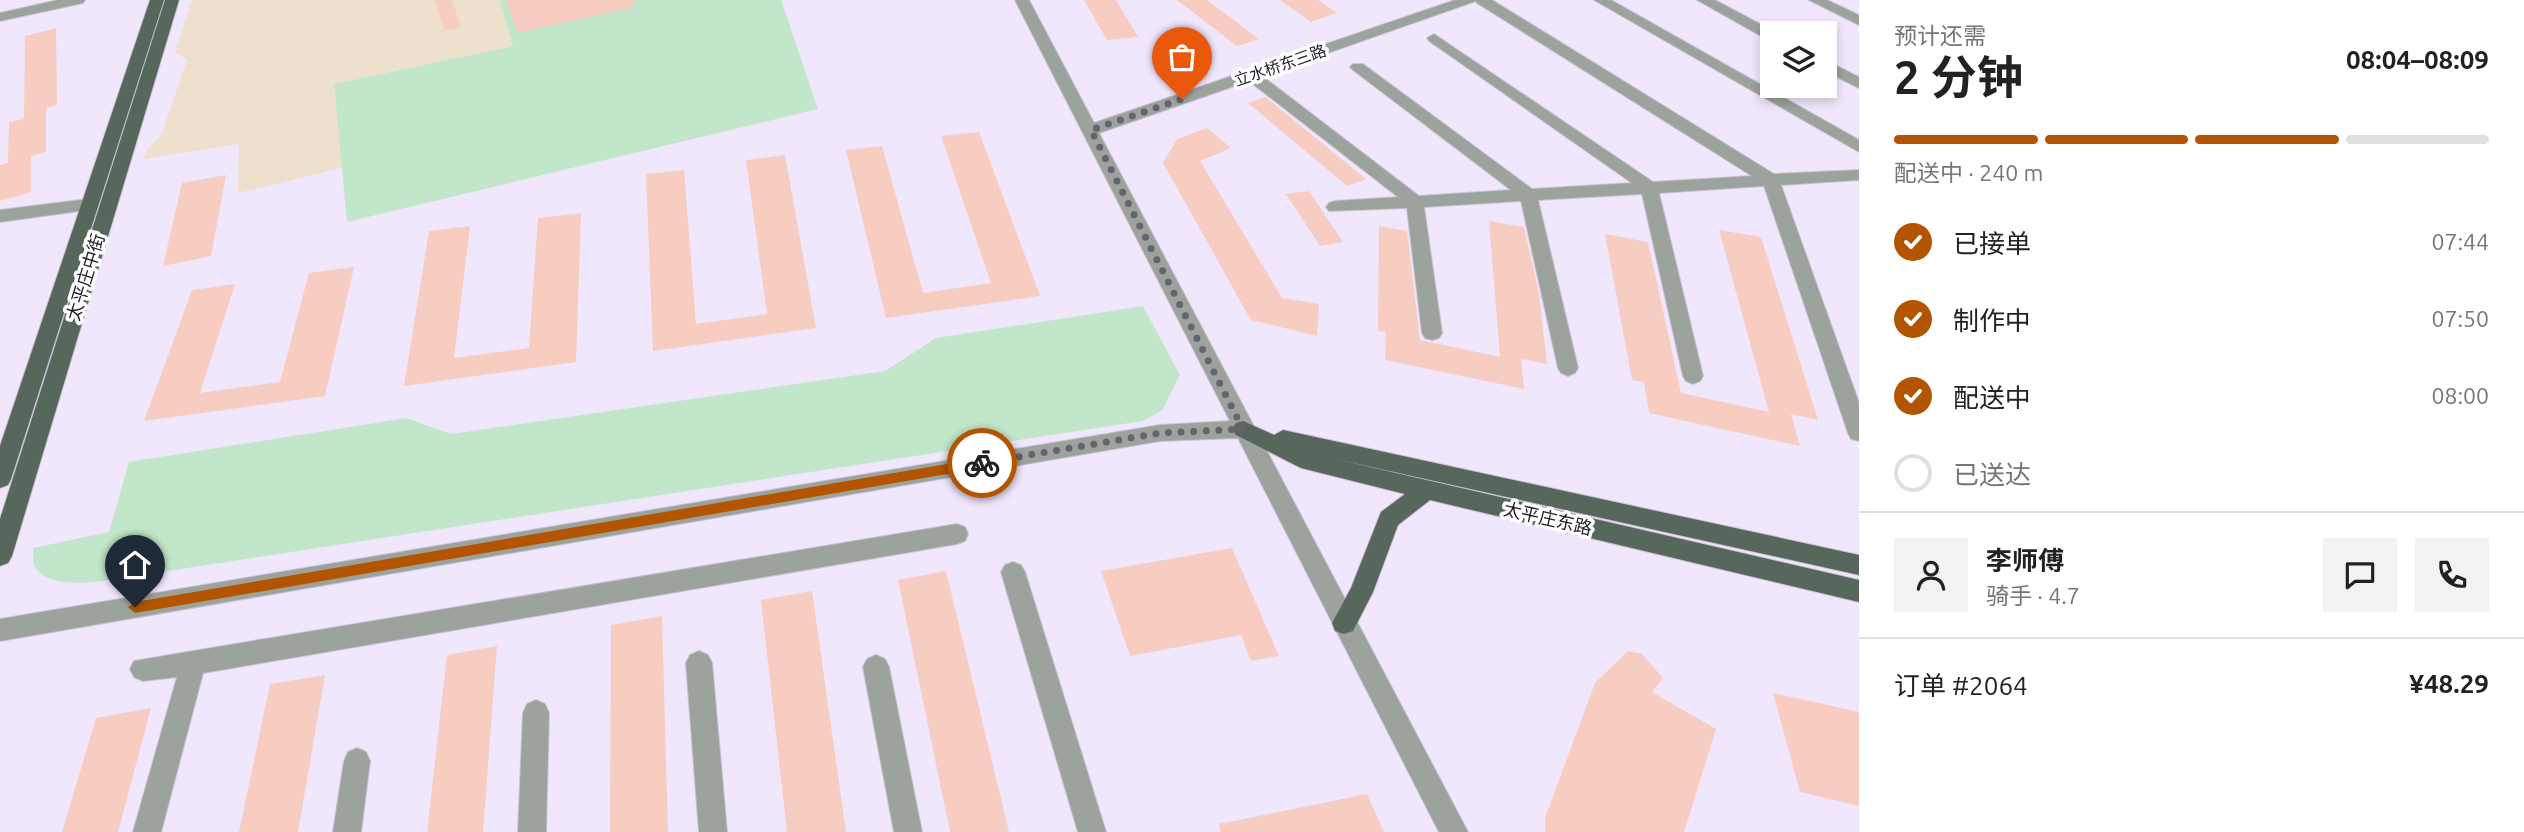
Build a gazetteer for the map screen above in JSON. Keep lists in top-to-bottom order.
{
  "streets": {
    "main road": ["太平庄中街", "太平庄东路"],
    "street": ["立水桥东三路"]
  },
  "page": {
    "heading": ["2 分钟", "预计还需", "08:04–08:09"],
    "panel": [
      "李师傅",
      "骑手 · 4.7",
      "订单 #2064",
      "¥48.29"
    ],
    "bar": "配送中 · 240 m",
    "list": [
      ["已接单", "07:44"],
      ["制作中", "07:50"],
      ["配送中", "08:00"],
      "已送达"
    ]
  }
}
